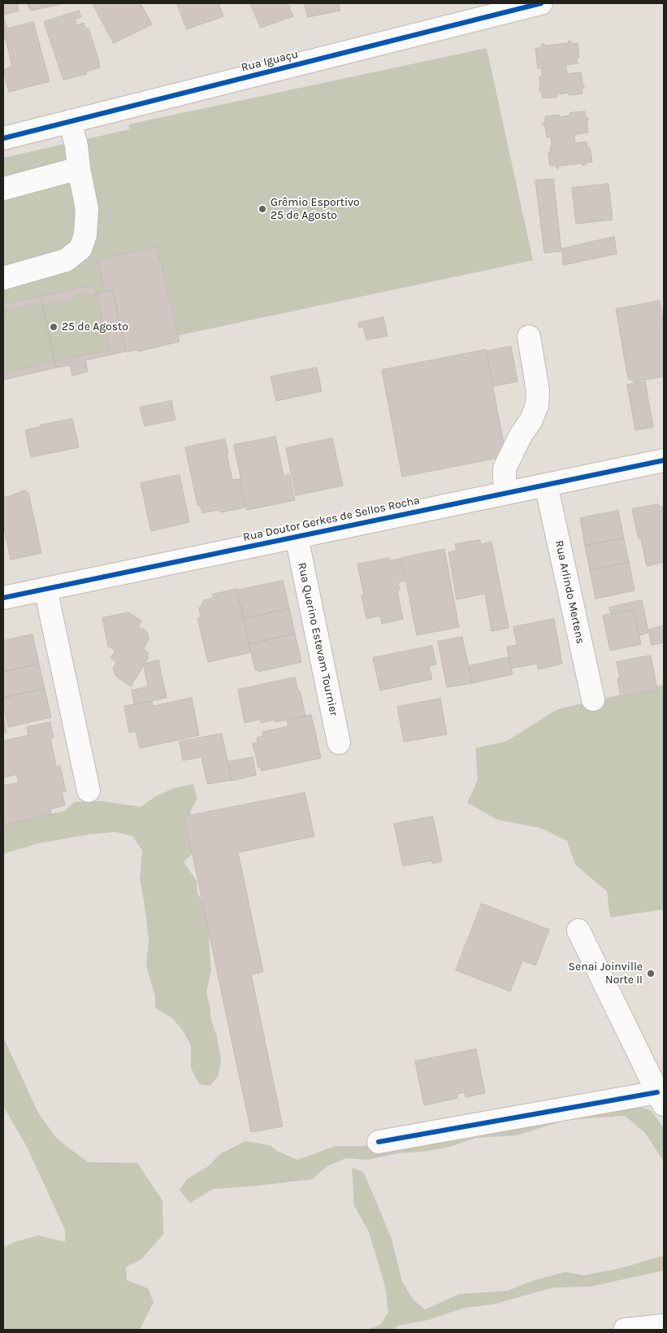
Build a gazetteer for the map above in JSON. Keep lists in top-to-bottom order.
{
  "streets": {
    "street": [
      "Rua Iguaçu",
      "Rua Doutor Gerkes de Sellos Rocha",
      "Rua Arlindo Mertens",
      "Rua Querino Estevam Tournier"
    ]
  },
  "crossings": [
    ["Rua Doutor Gerkes de Sellos Rocha", "Rua Arlindo Mertens"],
    ["Rua Doutor Gerkes de Sellos Rocha", "Rua Querino Estevam Tournier"]
  ],
  "places": ["Grêmio Esportivo 25 de Agosto", "25 de Agosto", "Senai Joinville Norte II"]
}
